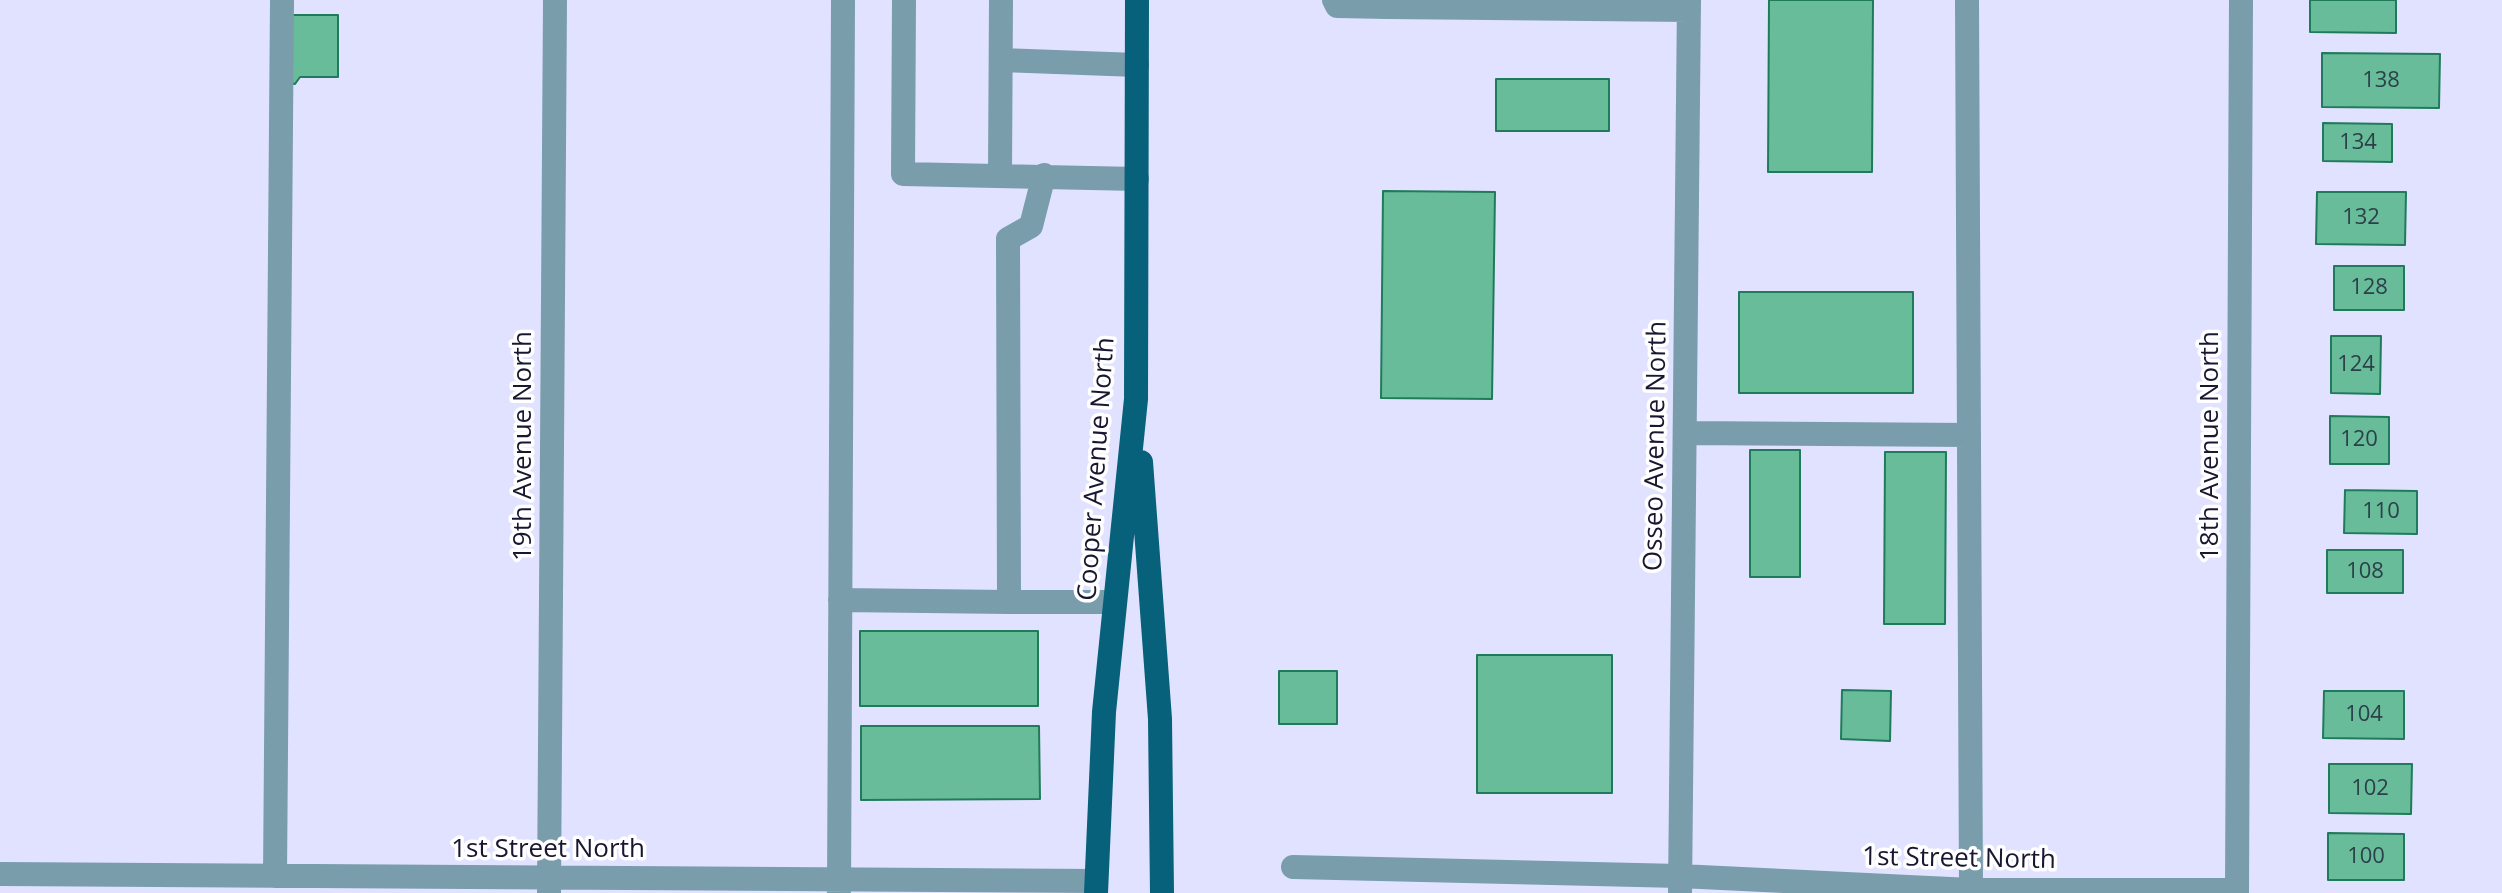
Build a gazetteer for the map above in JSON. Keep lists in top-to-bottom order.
{
  "streets": {
    "main road": ["Cooper Avenue North"],
    "street": [
      "19th Avenue North",
      "Osseo Avenue North",
      "18th Avenue North",
      "1st Street North"
    ]
  },
  "crossings": [
    ["19th Avenue North", "1st Street North"],
    ["Osseo Avenue North", "1st Street North"],
    ["18th Avenue North", "1st Street North"],
    ["Cooper Avenue North", "1st Street North"]
  ],
  "house_numbers": [
    "138",
    "134",
    "132",
    "128",
    "124",
    "120",
    "110",
    "108",
    "104",
    "102",
    "100"
  ]
}
